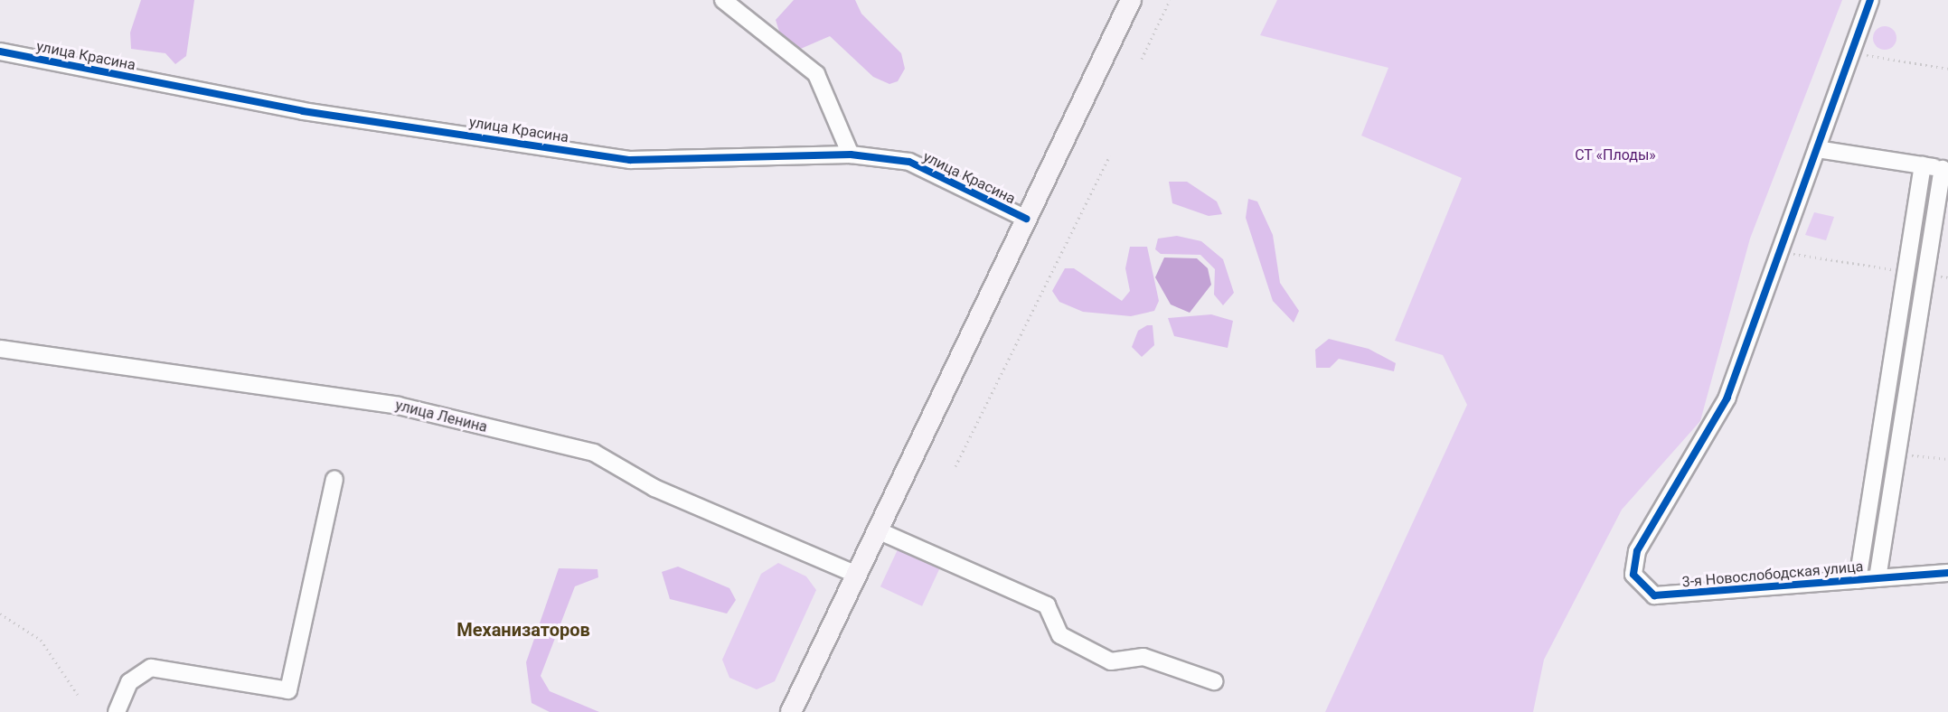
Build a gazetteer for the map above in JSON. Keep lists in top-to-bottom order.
{
  "streets": {
    "street": ["улица Красина", "улица Ленина", "3-я Новослободская улица"]
  },
  "districts": ["Механизаторов"],
  "parks": ["СТ «Плоды»"]
}
